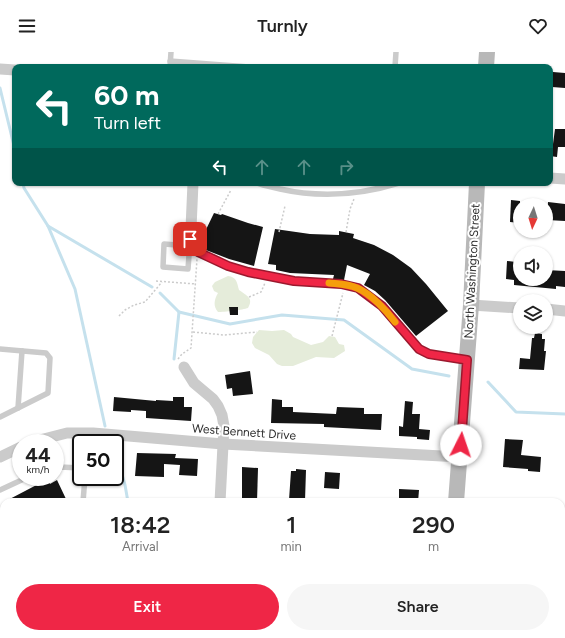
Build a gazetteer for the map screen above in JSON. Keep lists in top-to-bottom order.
{
  "streets": {
    "main road": ["North Washington Street"],
    "street": ["West Bennett Drive"]
  },
  "crossings": [
    ["North Washington Street", "West Bennett Drive"]
  ],
  "north": "bottom",
  "page": {
    "header": "Turnly",
    "turn": ["60 m", "Turn left"],
    "speed": "44 km/h",
    "limit": "50",
    "eta": [
      "18:42",
      "Arrival",
      "1",
      "min",
      "290",
      "m"
    ],
    "buttons": ["Exit", "Share"]
  }
}
